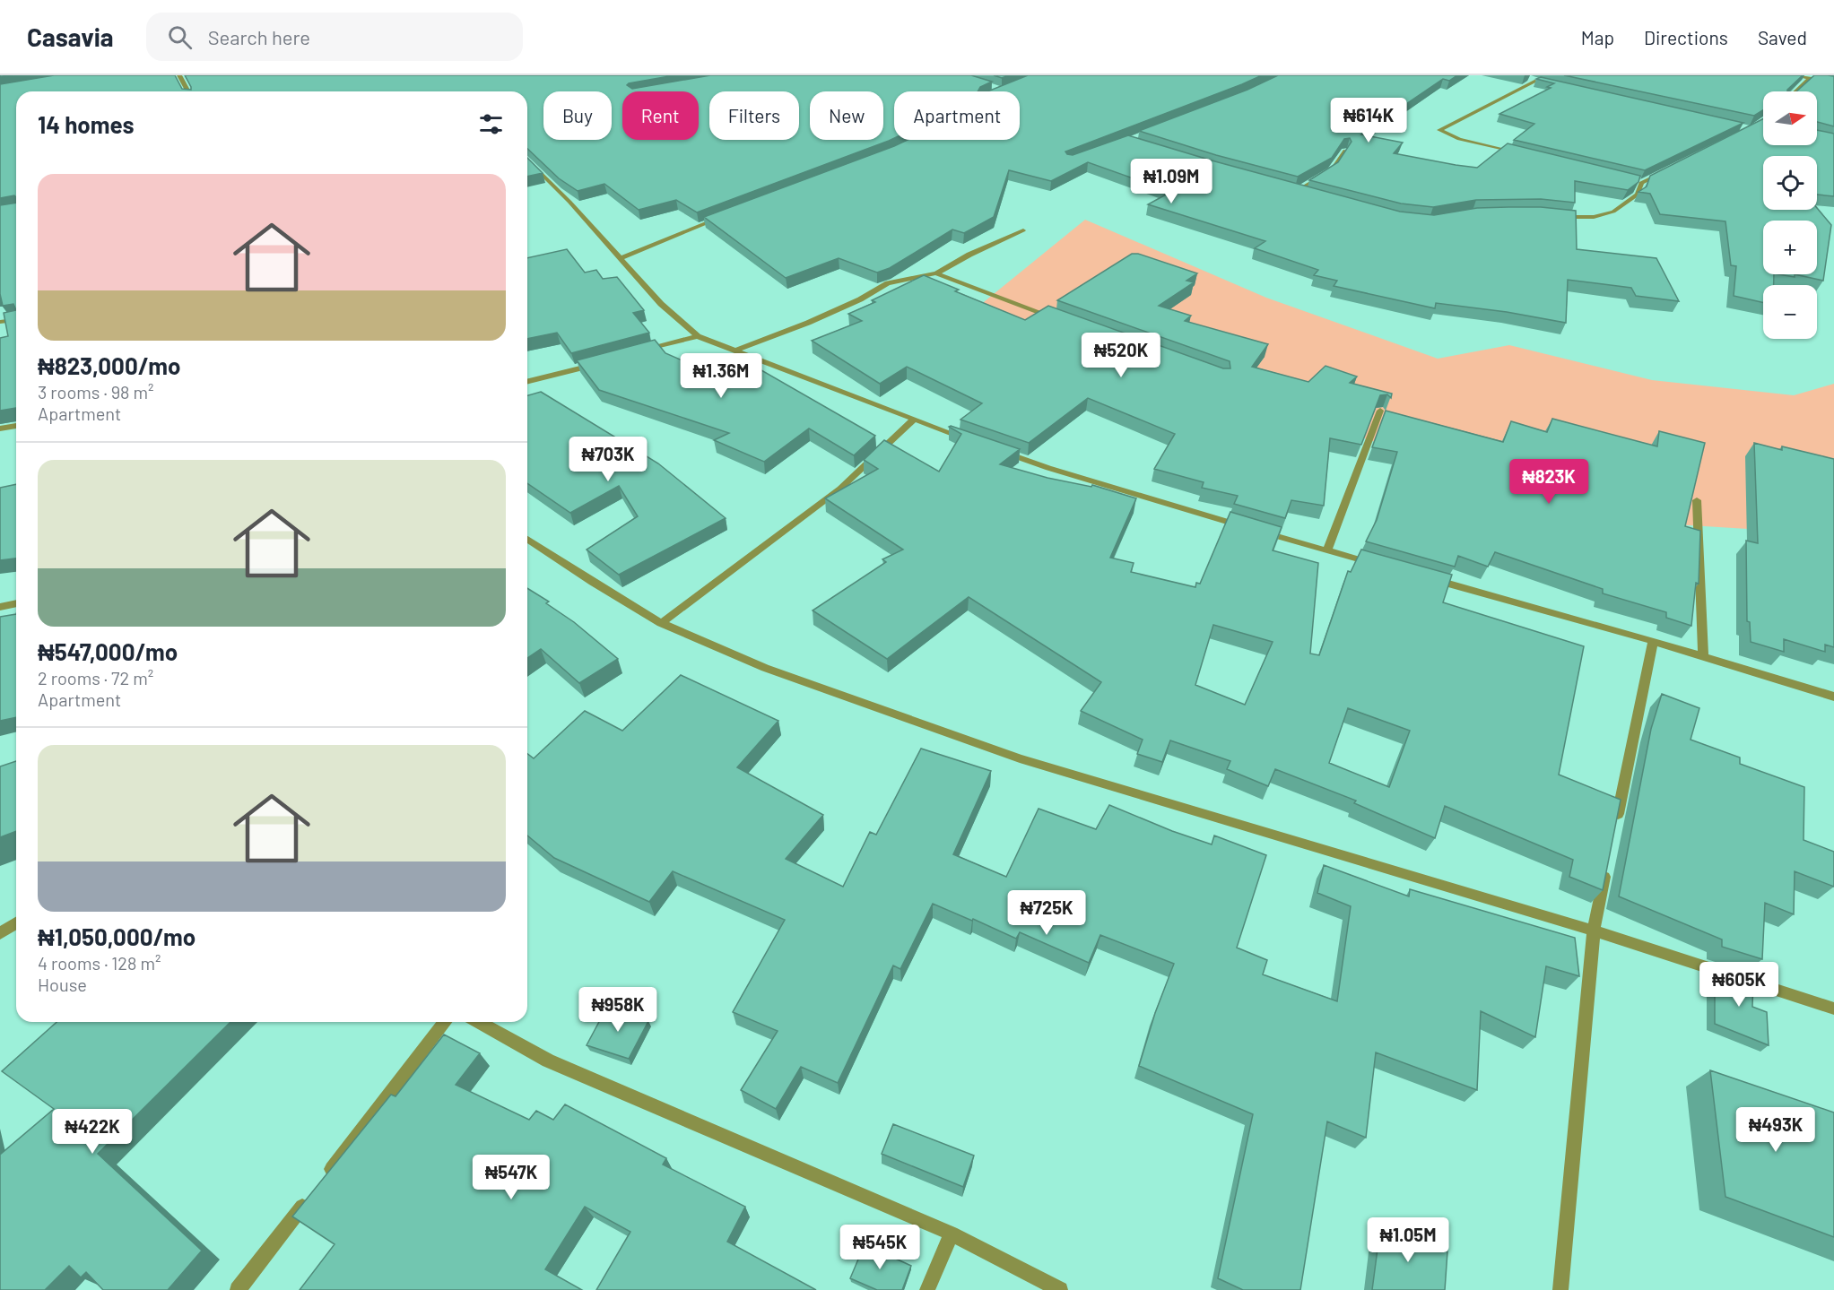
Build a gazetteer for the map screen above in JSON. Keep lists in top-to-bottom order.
{
  "north": "right",
  "page": {
    "header": "Casavia",
    "search": "Search here",
    "nav": ["Map", "Directions", "Saved"],
    "map_buttons": ["+", "−"],
    "chip": [
      "Buy",
      "Rent",
      "Filters",
      "New",
      "Apartment"
    ],
    "heading": "14 homes",
    "price": [
      "₦614K",
      "₦1.09M",
      "₦520K",
      "₦1.36M",
      "₦703K",
      "₦823K",
      "₦725K",
      "₦605K",
      "₦958K",
      "₦493K",
      "₦422K",
      "₦547K",
      "₦1.05M",
      "₦545K"
    ],
    "list": [
      {
        "name": "₦823,000/mo",
        "note": "3 rooms · 98 m² · Apartment"
      },
      {
        "name": "₦547,000/mo",
        "note": "2 rooms · 72 m² · Apartment"
      },
      {
        "name": "₦1,050,000/mo",
        "note": "4 rooms · 128 m² · House"
      }
    ]
  }
}
